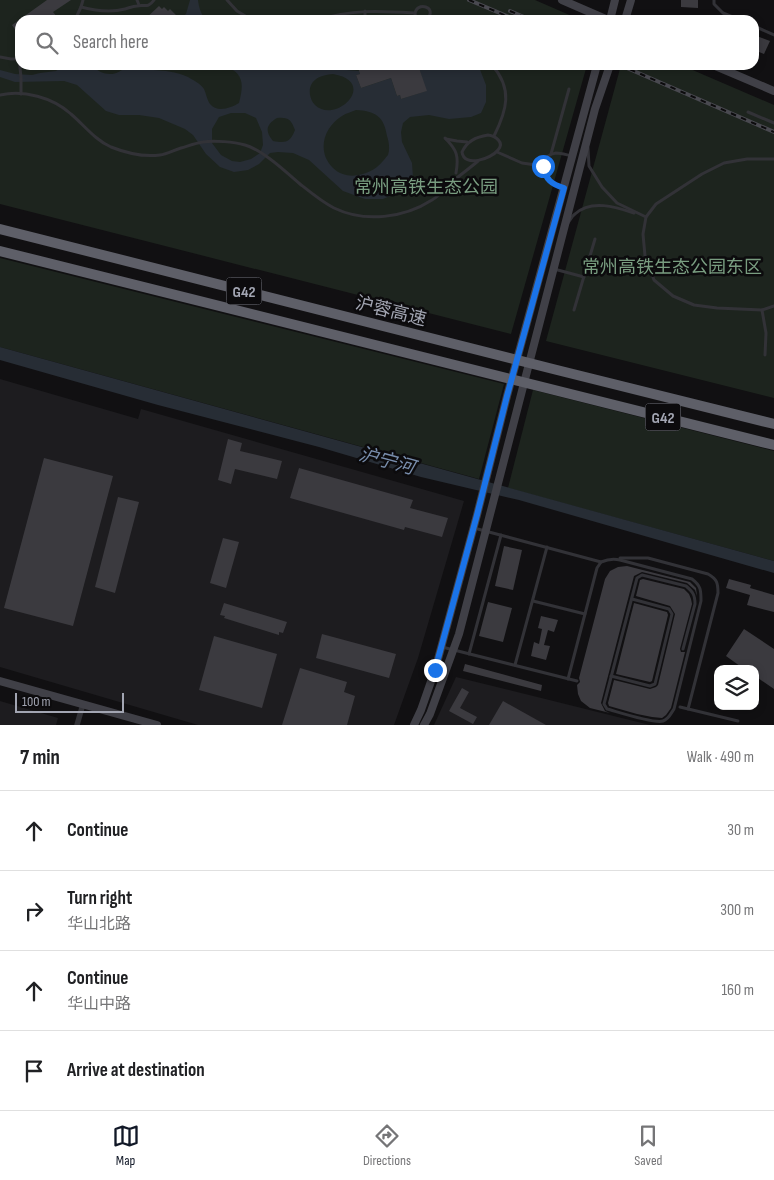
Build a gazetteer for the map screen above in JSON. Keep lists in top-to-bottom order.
{
  "streets": {
    "highway": ["G42", "沪蓉高速"]
  },
  "water": ["沪宁河"],
  "parks": ["常州高铁生态公园", "常州高铁生态公园东区"],
  "scale_bar": "100 m",
  "page": {
    "search": "Search here",
    "scale": "100 m",
    "heading": ["7 min", "Walk · 490 m"],
    "list": [
      ["Continue", "30 m"],
      ["Turn right", "华山北路", "300 m"],
      ["Continue", "华山中路", "160 m"],
      "Arrive at destination"
    ],
    "nav": ["Map", "Directions", "Saved"]
  }
}
